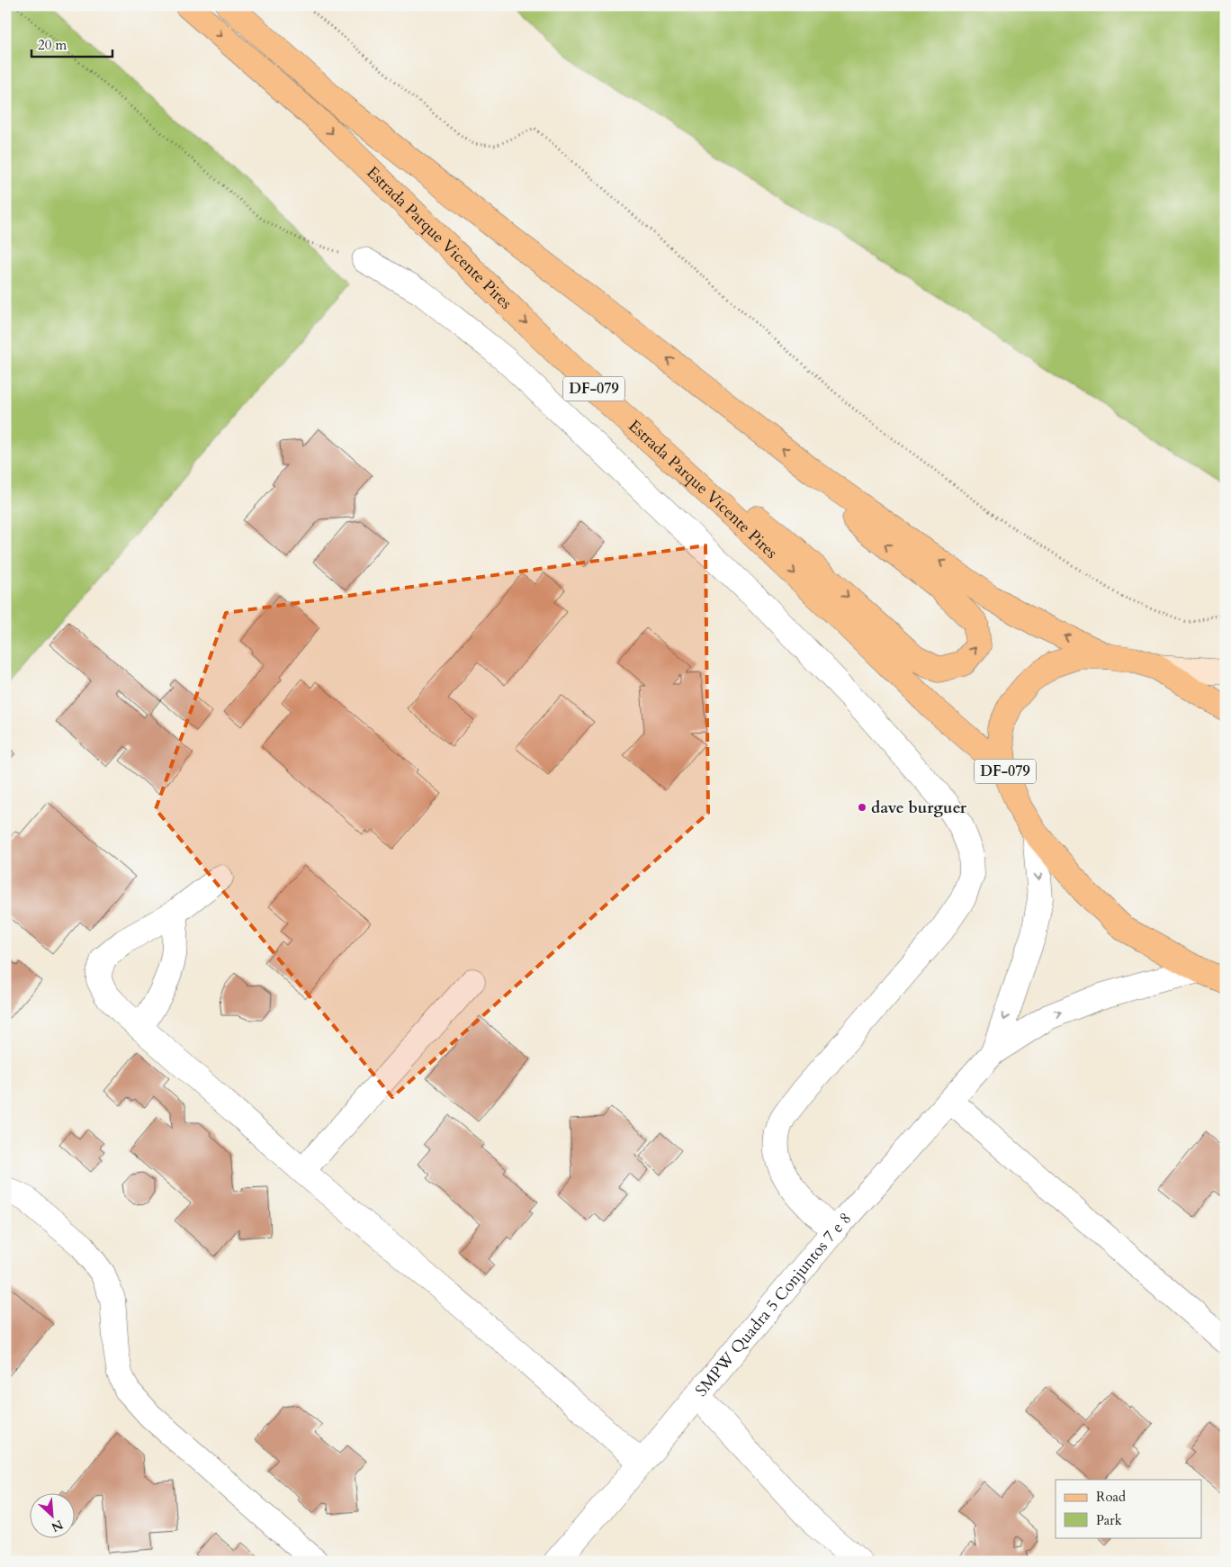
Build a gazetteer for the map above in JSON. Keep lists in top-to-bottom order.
{
  "streets": {
    "main road": ["Estrada Parque Vicente Pires", "DF-079"],
    "street": ["SMPW Quadra 5 Conjuntos 7 e 8"]
  },
  "crossings": [
    ["Estrada Parque Vicente Pires", "DF-079"],
    ["DF-079", "SMPW Quadra 5 Conjuntos 7 e 8"]
  ],
  "places": ["dave burguer"],
  "legend": ["Road", "Park"],
  "scale_bar": "20 m",
  "north": "bottom right"
}
